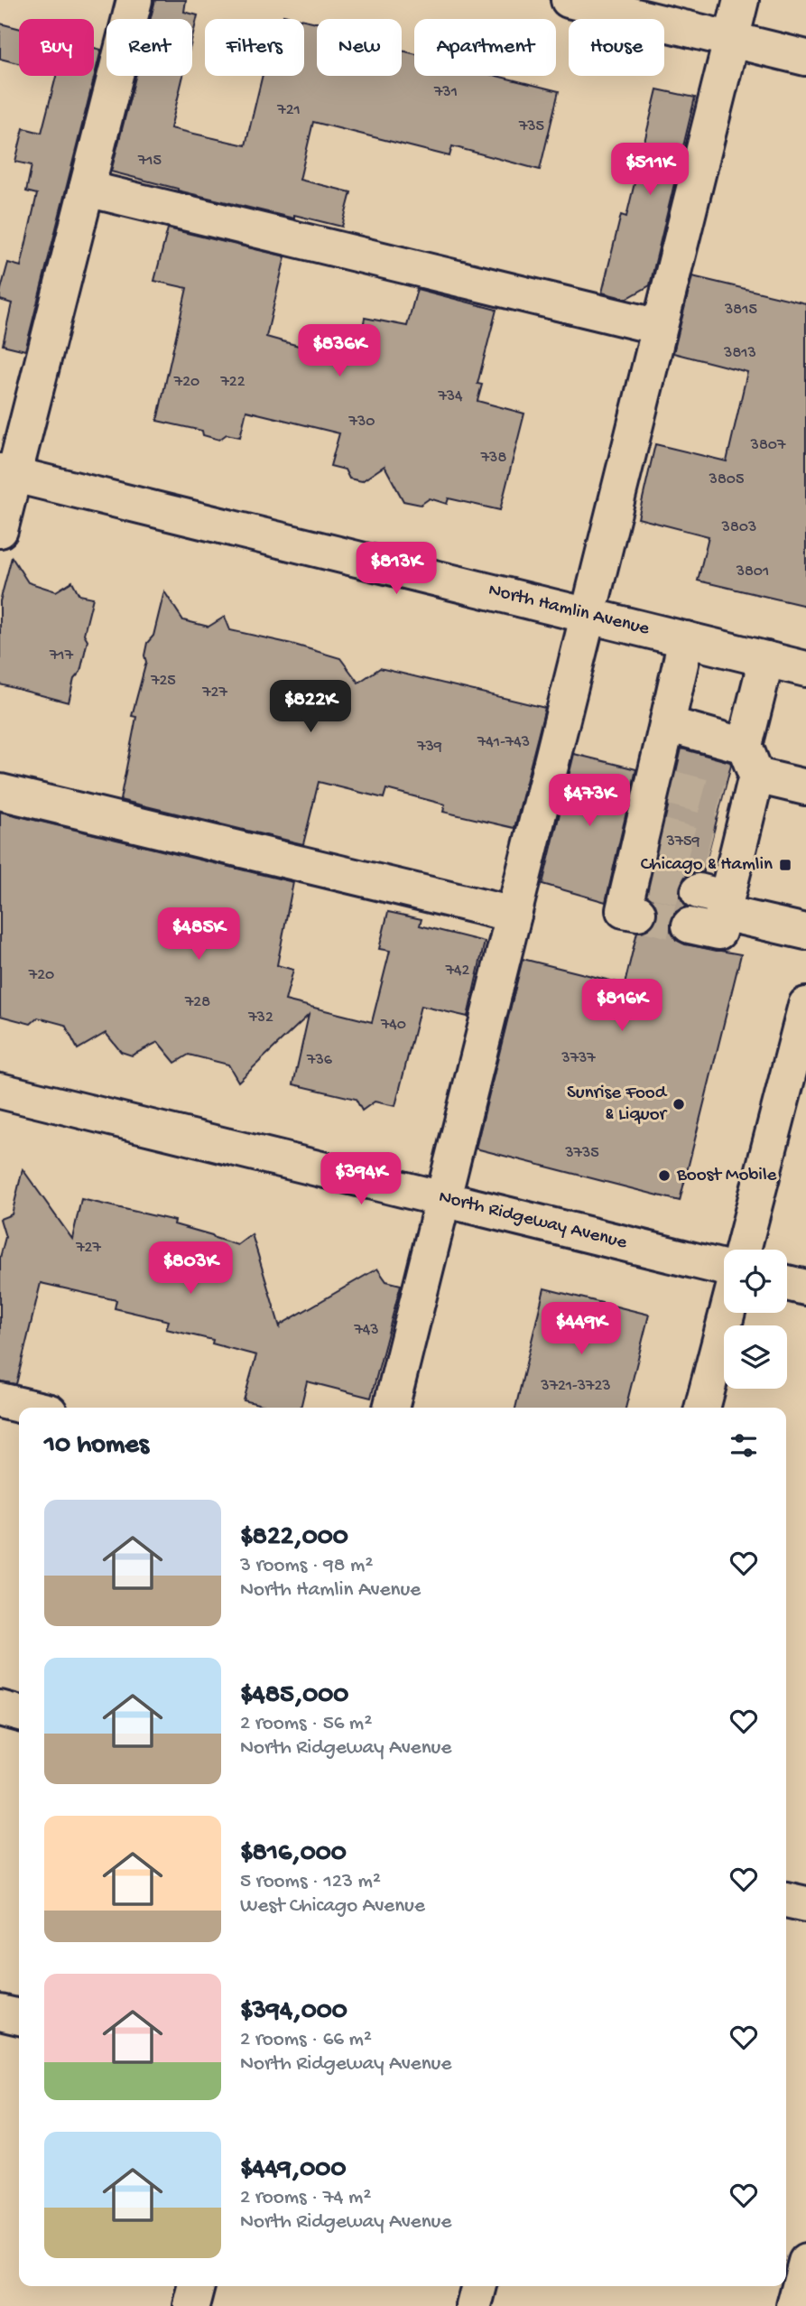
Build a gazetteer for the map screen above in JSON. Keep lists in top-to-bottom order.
{
  "streets": {
    "street": ["North Hamlin Avenue", "North Ridgeway Avenue"]
  },
  "places": {
    "transit": ["Chicago & Hamlin"],
    "other": ["Sunrise Food & Liquor", "Boost Mobile"]
  },
  "house_numbers": [
    "731",
    "721",
    "735",
    "715",
    "3815",
    "3813",
    "720",
    "722",
    "734",
    "730",
    "3807",
    "738",
    "3805",
    "3803",
    "3801",
    "717",
    "725",
    "727",
    "741-743",
    "739",
    "3759",
    "742",
    "720",
    "728",
    "732",
    "740",
    "3737",
    "736",
    "3735",
    "727",
    "743",
    "3721-3723"
  ],
  "page": {
    "chip": [
      "Buy",
      "Rent",
      "Filters",
      "New",
      "Apartment",
      "House"
    ],
    "price": [
      "$511K",
      "$836K",
      "$813K",
      "$822K",
      "$473K",
      "$485K",
      "$816K",
      "$394K",
      "$803K",
      "$449K"
    ],
    "heading": "10 homes",
    "list": [
      {
        "name": "$822,000",
        "note": "3 rooms · 98 m² · North Hamlin Avenue"
      },
      {
        "name": "$485,000",
        "note": "2 rooms · 56 m² · North Ridgeway Avenue"
      },
      {
        "name": "$816,000",
        "note": "5 rooms · 123 m² · West Chicago Avenue"
      },
      {
        "name": "$394,000",
        "note": "2 rooms · 66 m² · North Ridgeway Avenue"
      },
      {
        "name": "$449,000",
        "note": "2 rooms · 74 m² · North Ridgeway Avenue"
      }
    ]
  }
}
